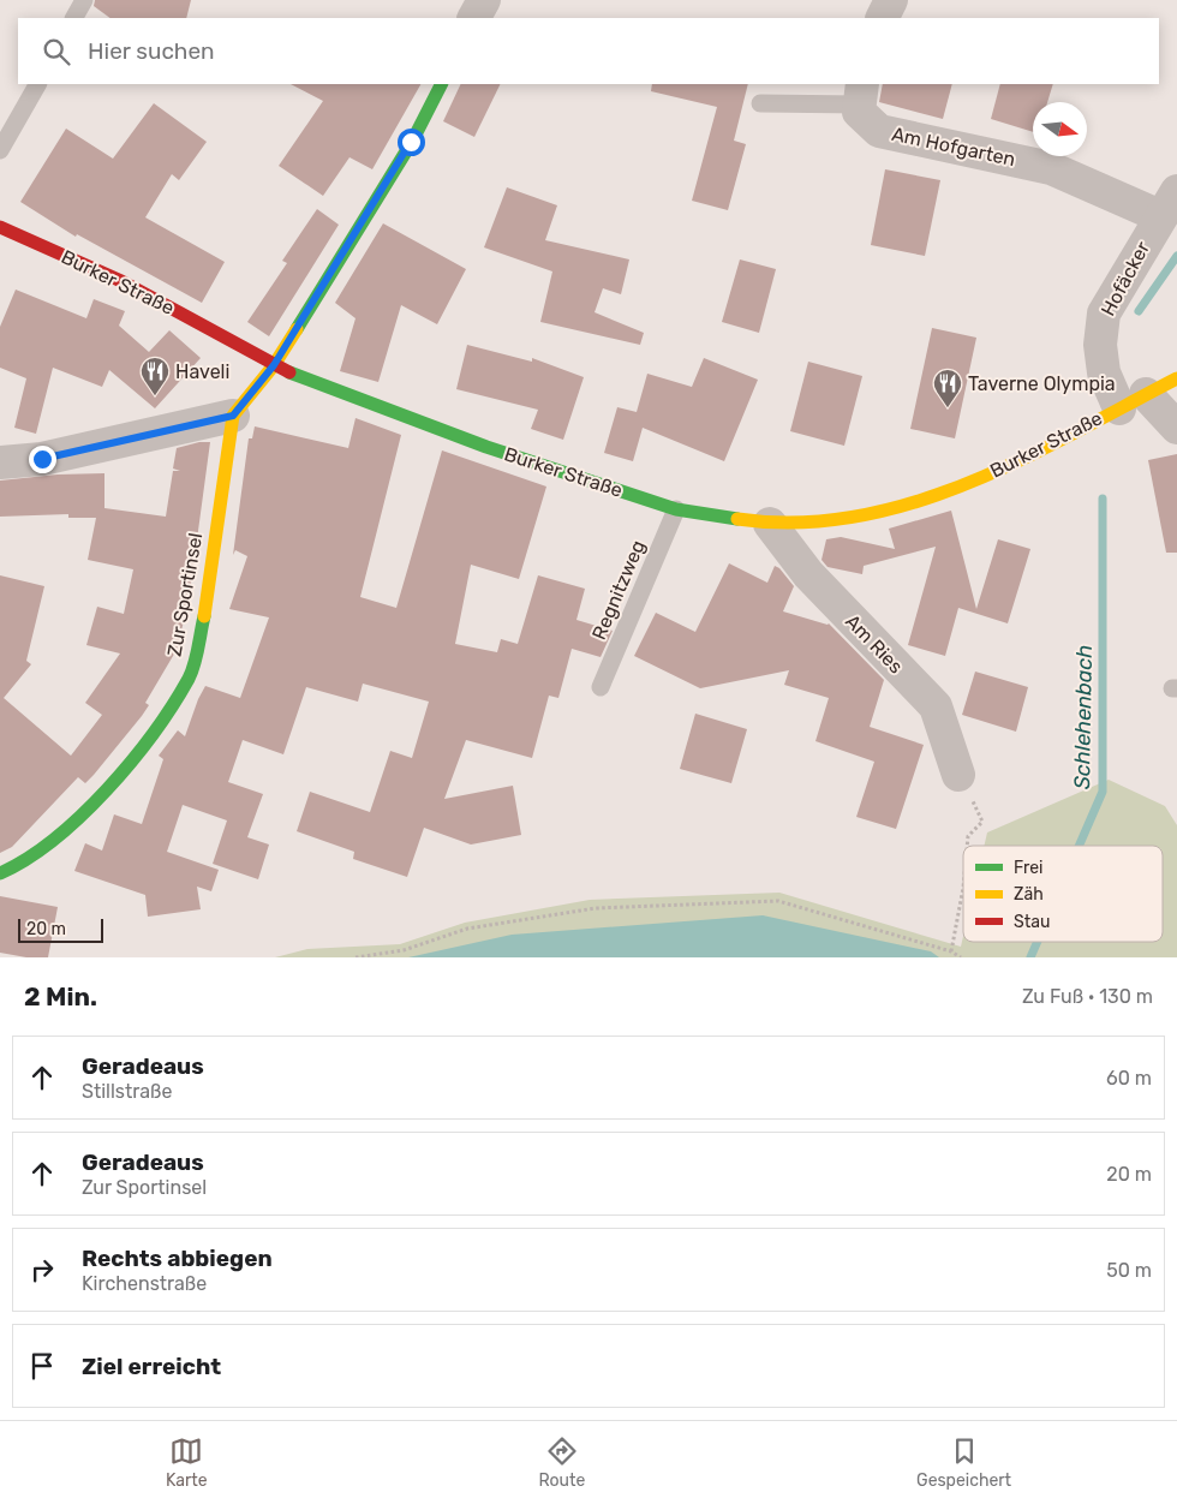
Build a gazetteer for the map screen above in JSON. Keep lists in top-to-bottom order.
{
  "streets": {
    "main road": ["Burker Straße", "Zur Sportinsel"],
    "street": ["Am Hofgarten", "Hofäcker", "Am Ries"],
    "lane": ["Regnitzweg"]
  },
  "crossings": [
    ["Am Hofgarten", "Hofäcker"],
    ["Hofäcker", "Burker Straße"],
    ["Burker Straße", "Regnitzweg"],
    ["Burker Straße", "Am Ries"]
  ],
  "water": ["Schlehenbach"],
  "places": {
    "restaurant": ["Haveli", "Taverne Olympia"]
  },
  "legend": ["Frei", "Zäh", "Stau"],
  "scale_bar": "20 m",
  "north": "right",
  "page": {
    "search": "Hier suchen",
    "scale": "20 m",
    "heading": ["2 Min.", "Zu Fuß · 130 m"],
    "list": [
      ["Geradeaus", "Stillstraße", "60 m"],
      ["Geradeaus", "Zur Sportinsel", "20 m"],
      ["Rechts abbiegen", "Kirchenstraße", "50 m"],
      "Ziel erreicht"
    ],
    "nav": ["Karte", "Route", "Gespeichert"]
  }
}
